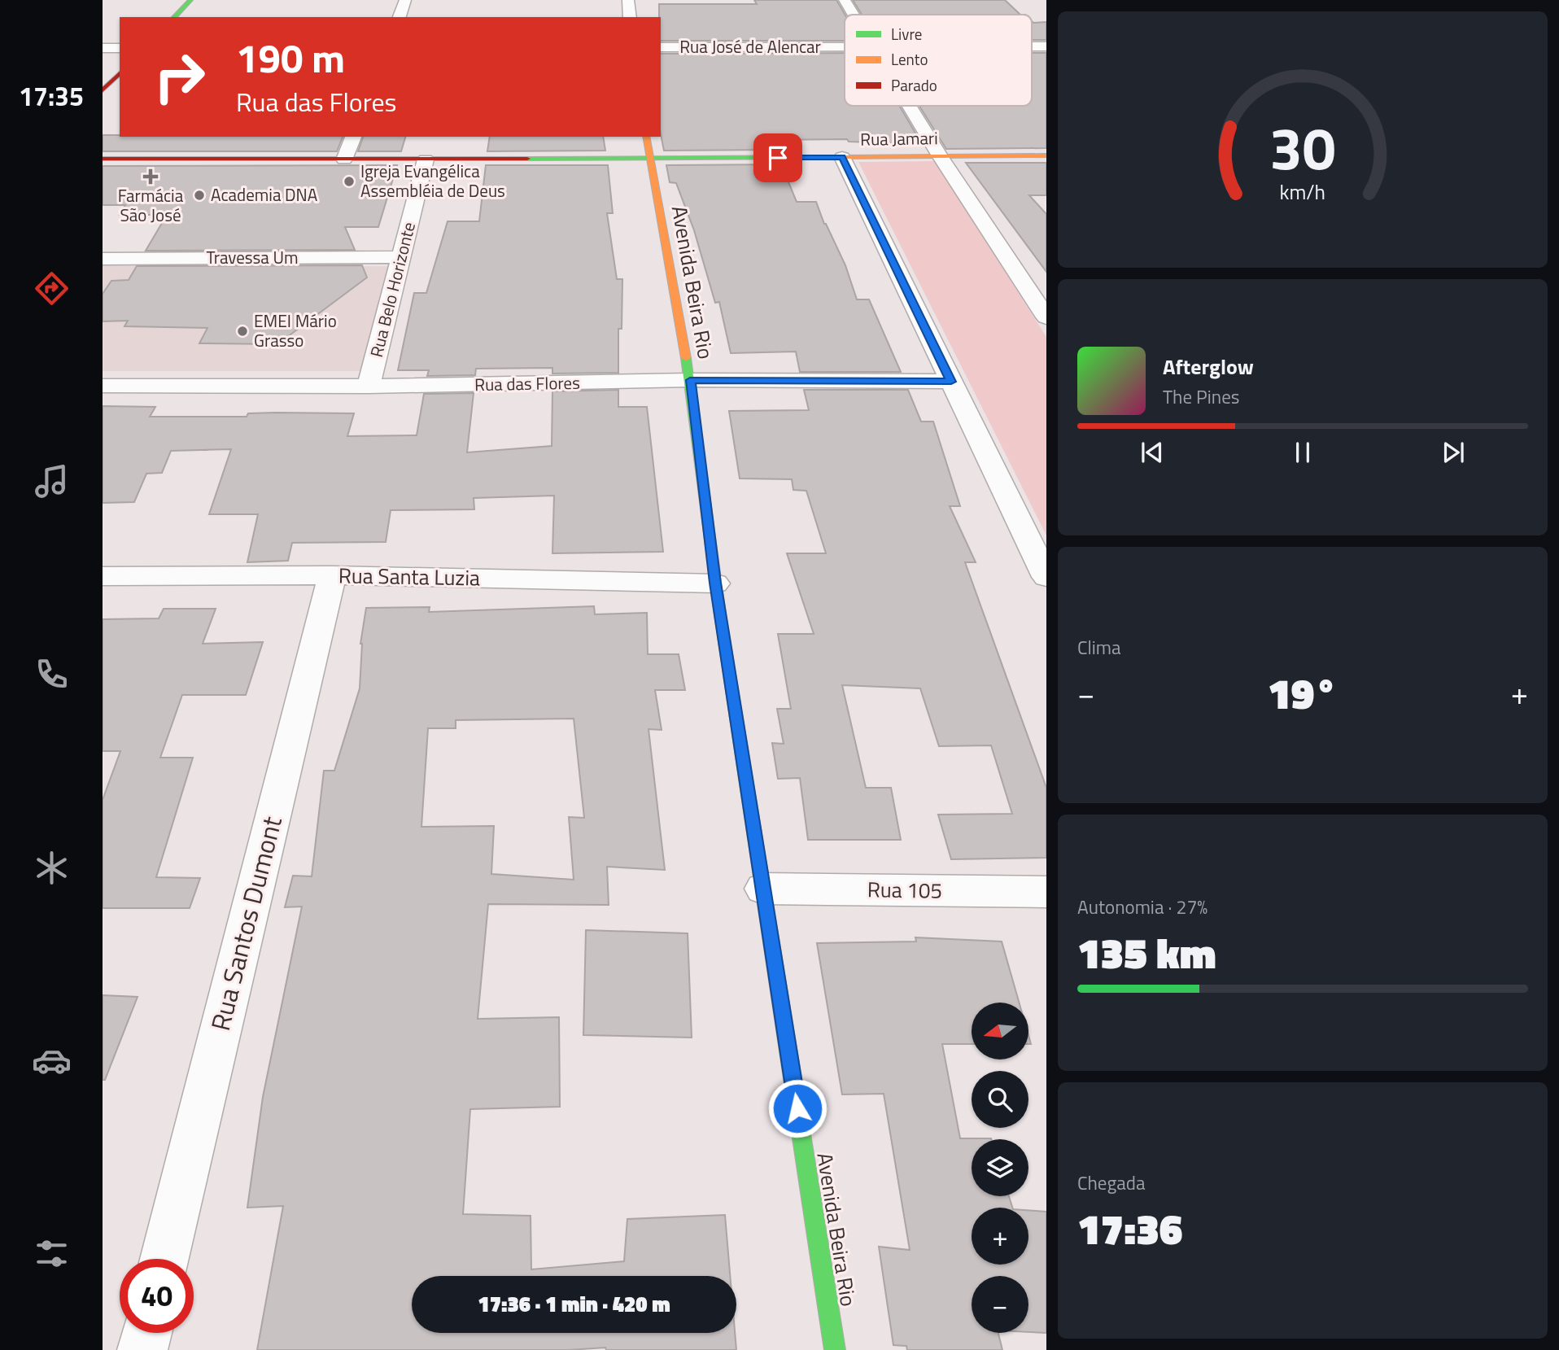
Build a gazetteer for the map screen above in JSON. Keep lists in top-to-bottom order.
{
  "streets": {
    "street": [
      "Rua José de Alencar",
      "Rua Jamari",
      "Travessa Um",
      "Avenida Beira Rio",
      "Rua Belo Horizonte",
      "Rua das Flores",
      "Rua Santa Luzia",
      "Rua 105",
      "Rua Santos Dumont"
    ]
  },
  "crossings": [
    ["Rua Jamari", "Avenida Beira Rio"],
    ["Rua Jamari", "Rua Belo Horizonte"],
    ["Travessa Um", "Rua Belo Horizonte"],
    ["Avenida Beira Rio", "Rua das Flores"],
    ["Avenida Beira Rio", "Rua Santa Luzia"],
    ["Avenida Beira Rio", "Rua 105"],
    ["Rua Belo Horizonte", "Rua das Flores"],
    ["Rua Santa Luzia", "Rua Santos Dumont"]
  ],
  "places": {
    "health": ["Farmácia São José"],
    "other": ["Igreja Evangélica Assembléia de Deus", "Academia DNA", "EMEI Mário Grasso"]
  },
  "legend": ["Livre", "Lento", "Parado"],
  "north": "left",
  "page": {
    "tabs": "17:35",
    "turn": ["190 m", "Rua das Flores"],
    "song": ["Afterglow", "The Pines"],
    "tile": [
      "Clima",
      ["Autonomia · 27%", "135 km"],
      ["Chegada", "17:36"]
    ],
    "heat": ["−", "19°", "+"],
    "map_buttons": ["+", "−"],
    "limit": "40",
    "trip": "17:36 · 1 min · 420 m",
    "gauge": ["30", "km/h"]
  }
}
